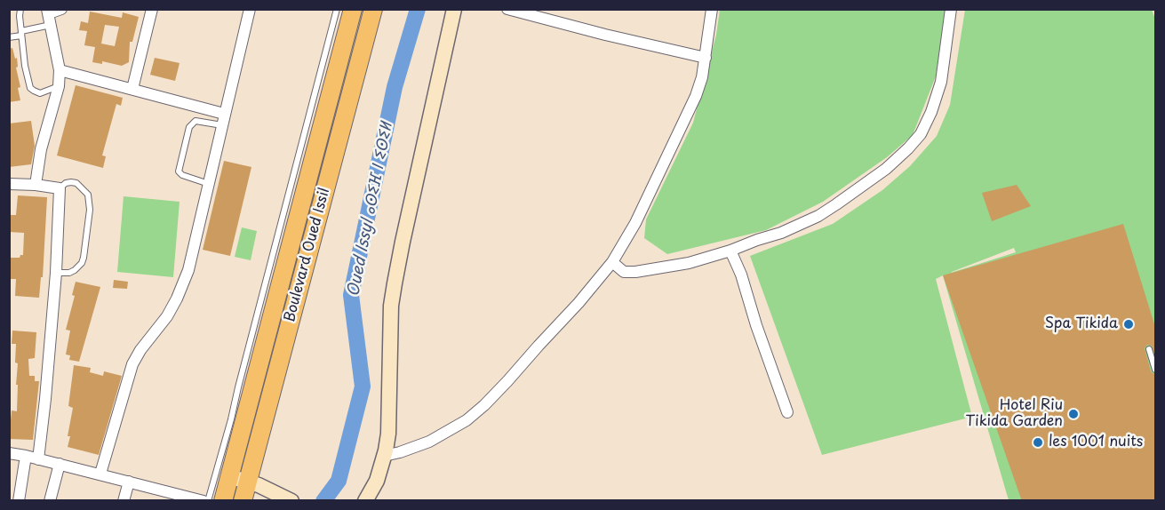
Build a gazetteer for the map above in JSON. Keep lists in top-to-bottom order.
{
  "streets": {
    "main road": ["Boulevard Oued Issil"]
  },
  "water": ["Oued Issyl ⴰⵙⵉⴼ ⵏ ⵉⵙⵉⵍ"],
  "places": ["Spa Tikida", "Hotel Riu Tikida Garden", "les 1001 nuits"]
}
